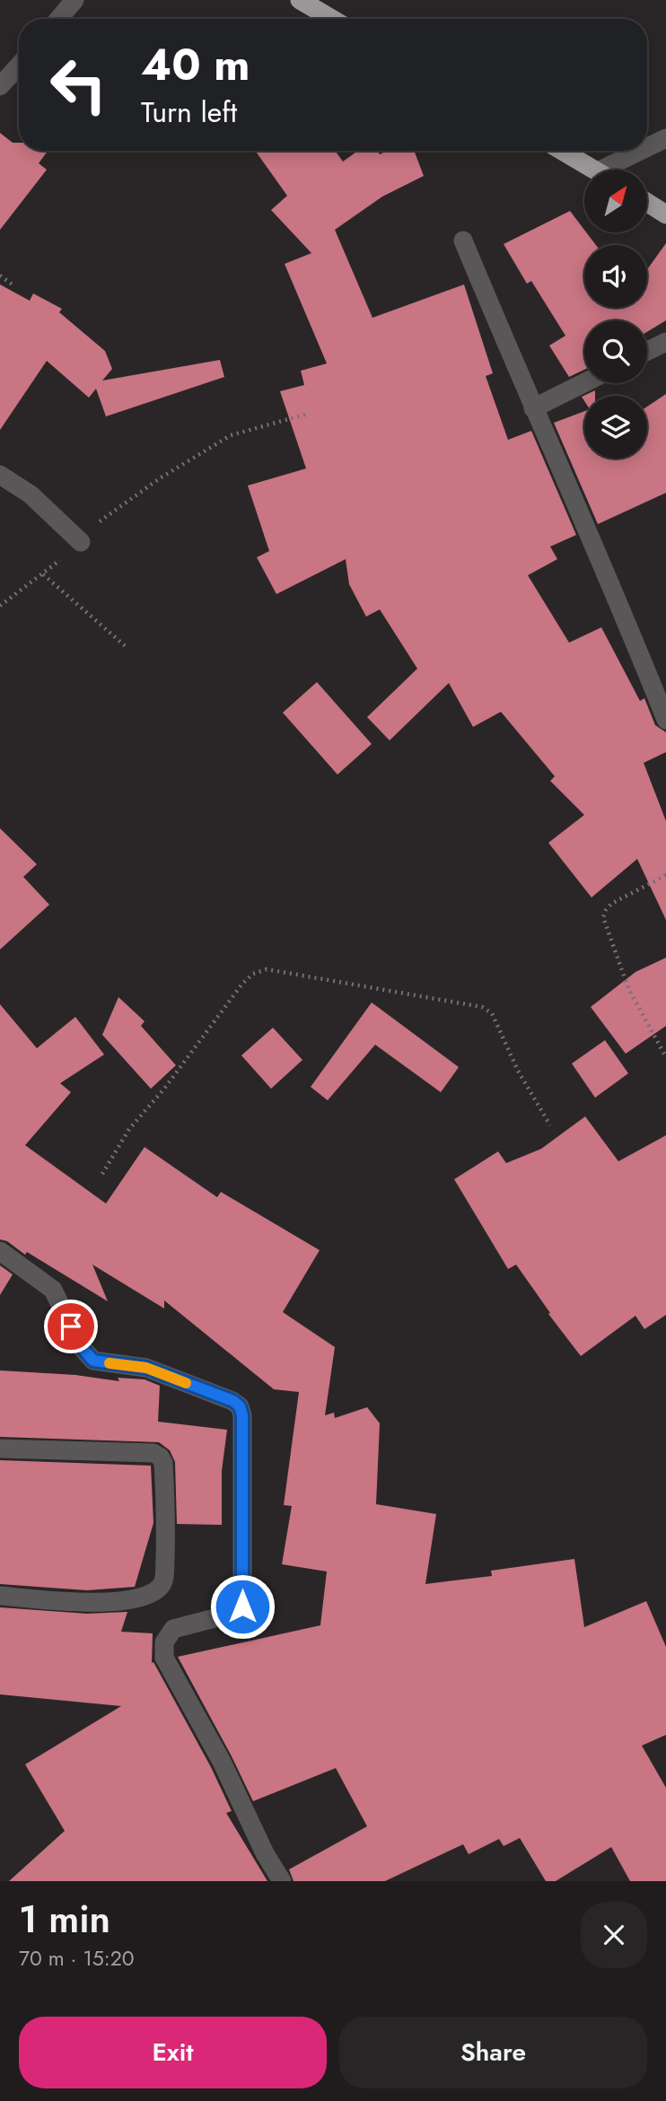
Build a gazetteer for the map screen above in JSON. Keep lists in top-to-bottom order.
{
  "north": "top right",
  "page": {
    "turn": ["40 m", "Turn left"],
    "heading": ["1 min", "70 m · 15:20"],
    "buttons": ["Exit", "Share"]
  }
}
